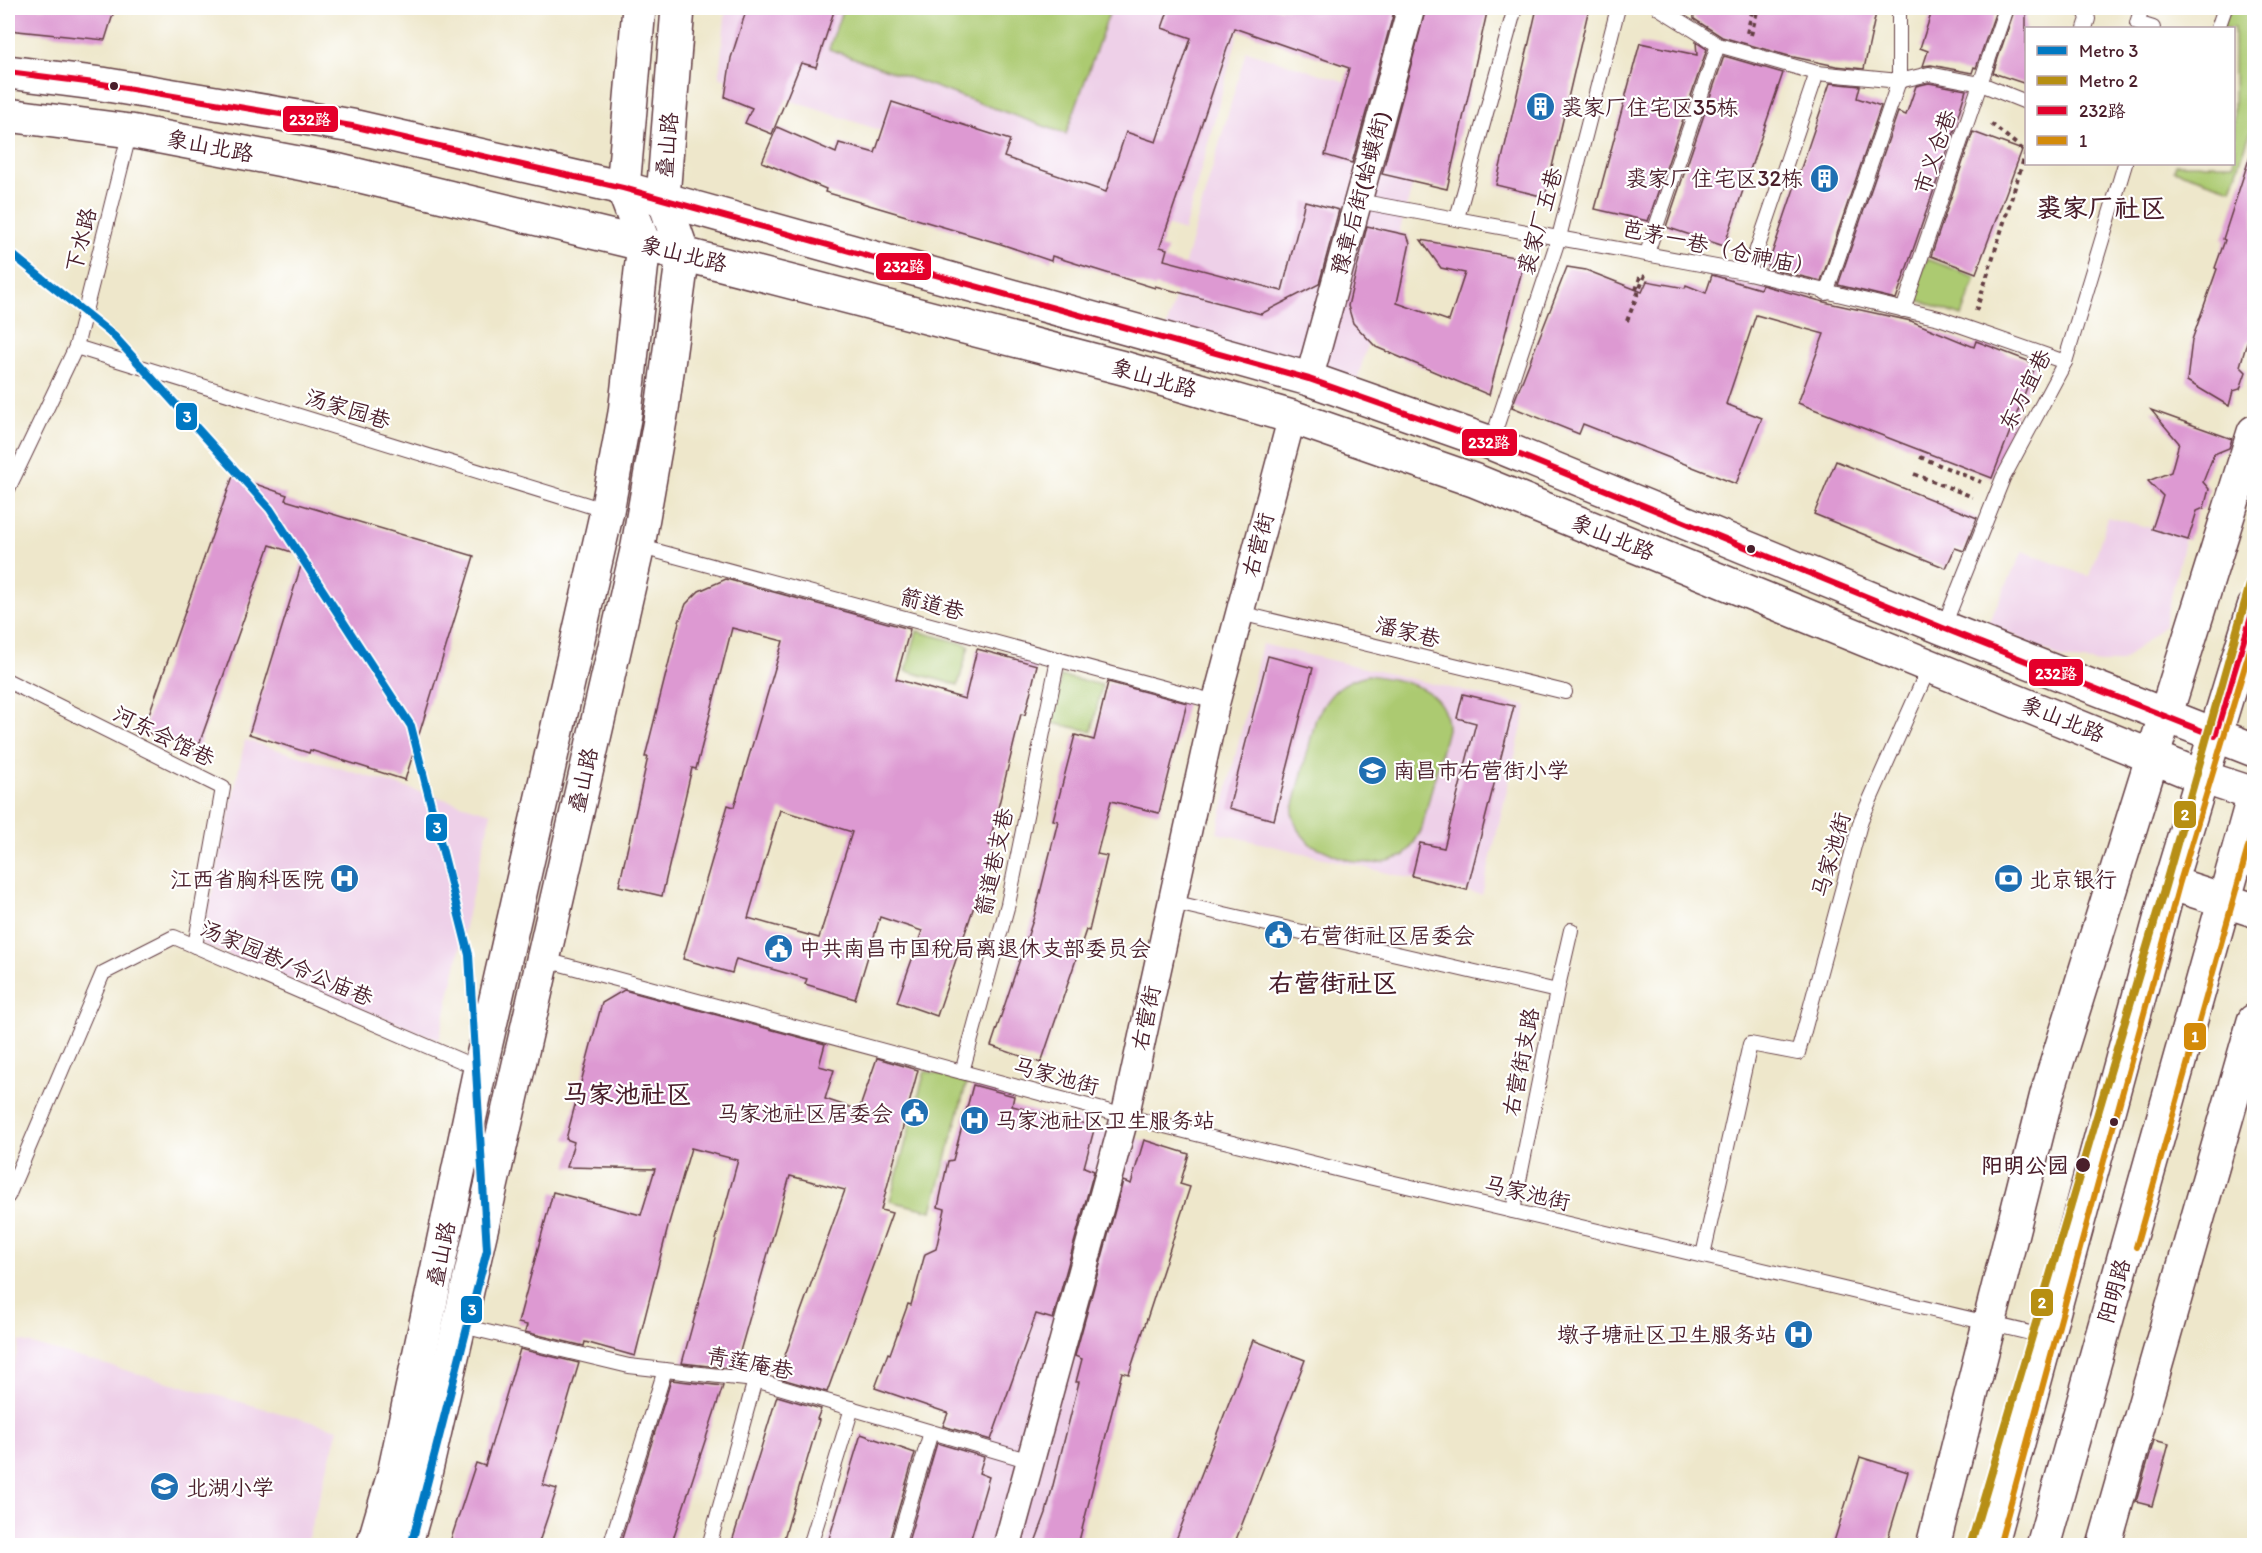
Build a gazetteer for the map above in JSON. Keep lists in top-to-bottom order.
{
  "streets": {
    "main road": ["叠山路", "象山北路", "阳明路"],
    "street": ["豫章后街(蛤蟆街)", "右营街"],
    "lane": [
      "市义仓巷",
      "裘家厂五巷",
      "下水路",
      "芭茅一巷（仓神庙）",
      "东万宜巷",
      "汤家园巷",
      "箭道巷",
      "潘家巷",
      "河东会馆巷",
      "马家池街",
      "箭道巷支巷",
      "汤家园巷/令公庙巷",
      "右营街支路",
      "青莲庵巷"
    ]
  },
  "crossings": [
    ["叠山路", "象山北路"],
    ["叠山路", "汤家园巷"],
    ["叠山路", "箭道巷"],
    ["叠山路", "马家池街"],
    ["叠山路", "汤家园巷/令公庙巷"],
    ["叠山路", "青莲庵巷"],
    ["象山北路", "豫章后街(蛤蟆街)"],
    ["象山北路", "裘家厂五巷"],
    ["象山北路", "下水路"],
    ["象山北路", "东万宜巷"],
    ["象山北路", "右营街"],
    ["象山北路", "马家池街"],
    ["象山北路", "阳明路"],
    ["市义仓巷", "芭茅一巷（仓神庙）"],
    ["豫章后街(蛤蟆街)", "芭茅一巷（仓神庙）"],
    ["裘家厂五巷", "芭茅一巷（仓神庙）"],
    ["下水路", "汤家园巷"],
    ["芭茅一巷（仓神庙）", "东万宜巷"],
    ["右营街", "箭道巷"],
    ["右营街", "潘家巷"],
    ["右营街", "马家池街"],
    ["右营街", "右营街支路"],
    ["右营街", "青莲庵巷"],
    ["箭道巷", "箭道巷支巷"],
    ["河东会馆巷", "汤家园巷/令公庙巷"],
    ["马家池街", "箭道巷支巷"],
    ["马家池街", "右营街支路"]
  ],
  "districts": ["裘家厂社区", "右营街社区", "马家池社区"],
  "places": {
    "building": ["裘家厂住宅区35栋", "裘家厂住宅区32栋"],
    "school or university": ["南昌市右营街小学", "北湖小学"],
    "hospital": ["江西省胸科医院", "马家池社区卫生服务站", "墩子塘社区卫生服务站"],
    "bank": ["北京银行"],
    "public building": ["右营街社区居委会", "中共南昌市国税局离退休支部委员会", "马家池社区居委会"],
    "other": ["阳明公园"]
  },
  "lines": [
    "transit line 232路",
    "metro line 3",
    "metro line 2",
    "transit line 1"
  ],
  "legend": [
    "Metro 3",
    "Metro 2",
    "232路",
    "1"
  ]
}
